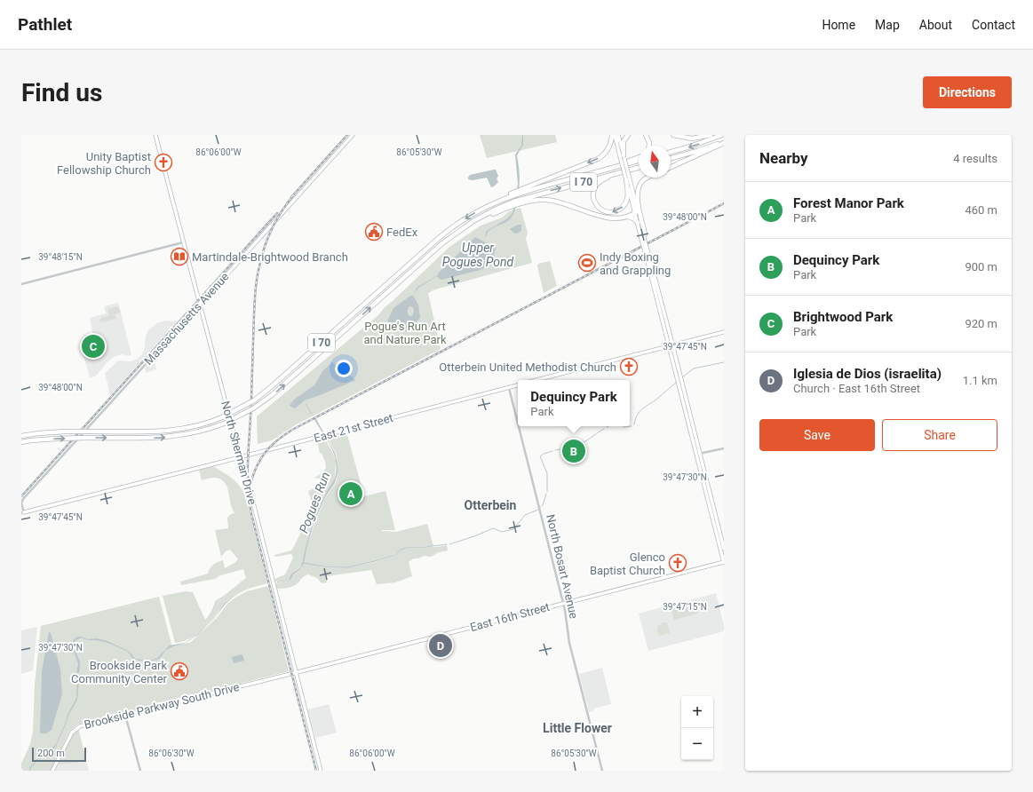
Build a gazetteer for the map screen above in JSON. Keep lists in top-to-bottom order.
{
  "streets": {
    "highway": ["I 70"],
    "main road": [
      "Massachusetts Avenue",
      "East 21st Street",
      "North Sherman Drive",
      "East 16th Street",
      "Brookside Parkway South Drive"
    ],
    "street": ["North Bosart Avenue"]
  },
  "crossings": [
    ["Massachusetts Avenue", "North Sherman Drive"],
    ["East 21st Street", "North Sherman Drive"],
    ["East 21st Street", "North Bosart Avenue"],
    ["North Sherman Drive", "East 16th Street"],
    ["North Sherman Drive", "Brookside Parkway South Drive"],
    ["North Bosart Avenue", "East 16th Street"],
    ["East 16th Street", "Brookside Parkway South Drive"]
  ],
  "districts": ["Otterbein", "Little Flower"],
  "water": ["Upper Pogues Pond", "Pogues Run"],
  "parks": ["Pogue's Run Art and Nature Park"],
  "places": {
    "church": ["Unity Baptist Fellowship Church", "Otterbein United Methodist Church", "Glenco Baptist Church"],
    "public building": ["FedEx", "Brookside Park Community Center"],
    "library": ["Martindale-Brightwood Branch"],
    "sports": ["Indy Boxing and Grappling"]
  },
  "scale_bar": "200 m",
  "north": "top",
  "page": {
    "header": "Pathlet",
    "nav": [
      "Home",
      "Map",
      "About",
      "Contact"
    ],
    "buttons": [
      "Directions",
      ["Save", "Share"]
    ],
    "title": "Find us",
    "heading": ["Nearby", "4 results"],
    "list": [
      {
        "mark": "A",
        "name": "Forest Manor Park",
        "note": "Park",
        "value": "460 m"
      },
      {
        "mark": "B",
        "name": "Dequincy Park",
        "note": "Park",
        "value": "900 m"
      },
      {
        "mark": "C",
        "name": "Brightwood Park",
        "note": "Park",
        "value": "920 m"
      },
      {
        "mark": "D",
        "name": "Iglesia de Dios (israelita)",
        "note": "Church · East 16th Street",
        "value": "1.1 km"
      }
    ],
    "pins": [
      "C",
      "B",
      "A",
      "D"
    ],
    "popup": ["Dequincy Park", "Park"],
    "map_buttons": ["+", "−"],
    "scale": "200 m"
  },
  "coordinates": [
    "86°06'00\"W",
    "86°05'30\"W",
    "39°48'00\"N",
    "39°48'15\"N",
    "39°47'45\"N",
    "39°47'30\"N",
    "39°47'15\"N",
    "86°06'30\"W"
  ]
}
